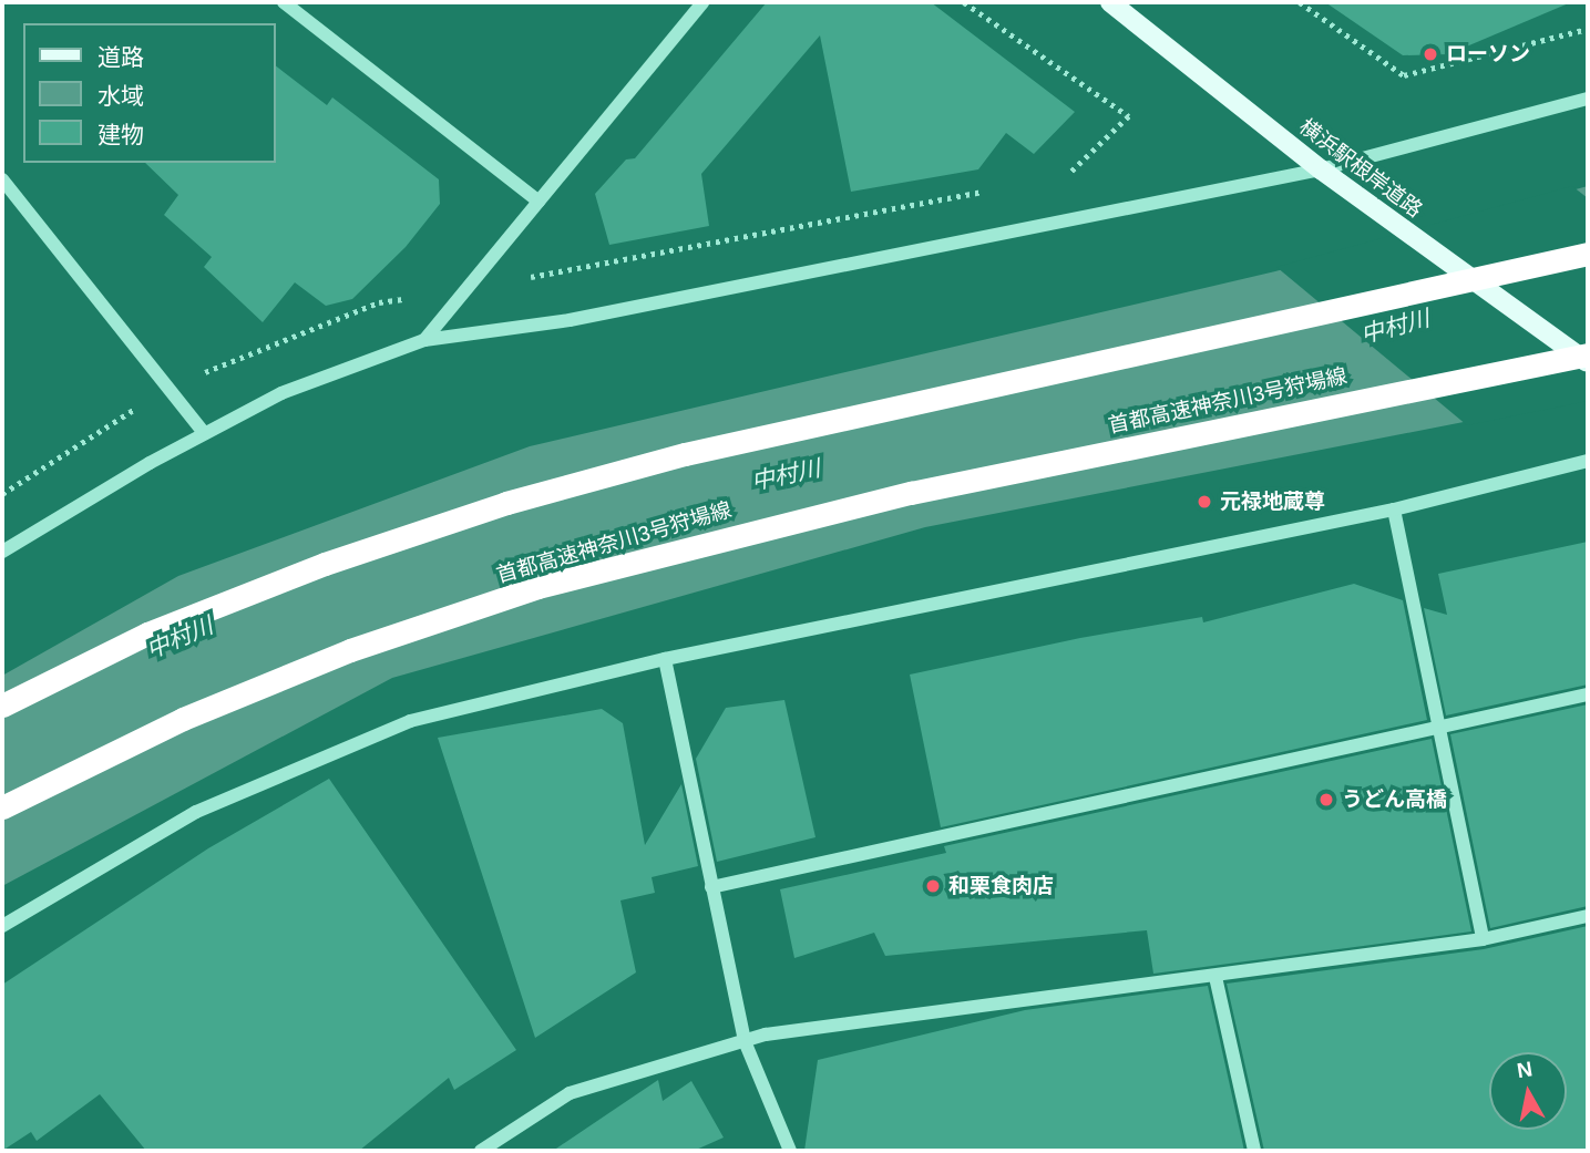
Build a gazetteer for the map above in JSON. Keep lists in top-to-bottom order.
{
  "streets": {
    "highway": ["首都高速神奈川3号狩場線"],
    "main road": ["横浜駅根岸道路"]
  },
  "water": ["中村川"],
  "places": [
    "ローソン",
    "元禄地蔵尊",
    "うどん高橋",
    "和栗食肉店"
  ],
  "legend": ["道路", "水域", "建物"],
  "north": "top"
}
